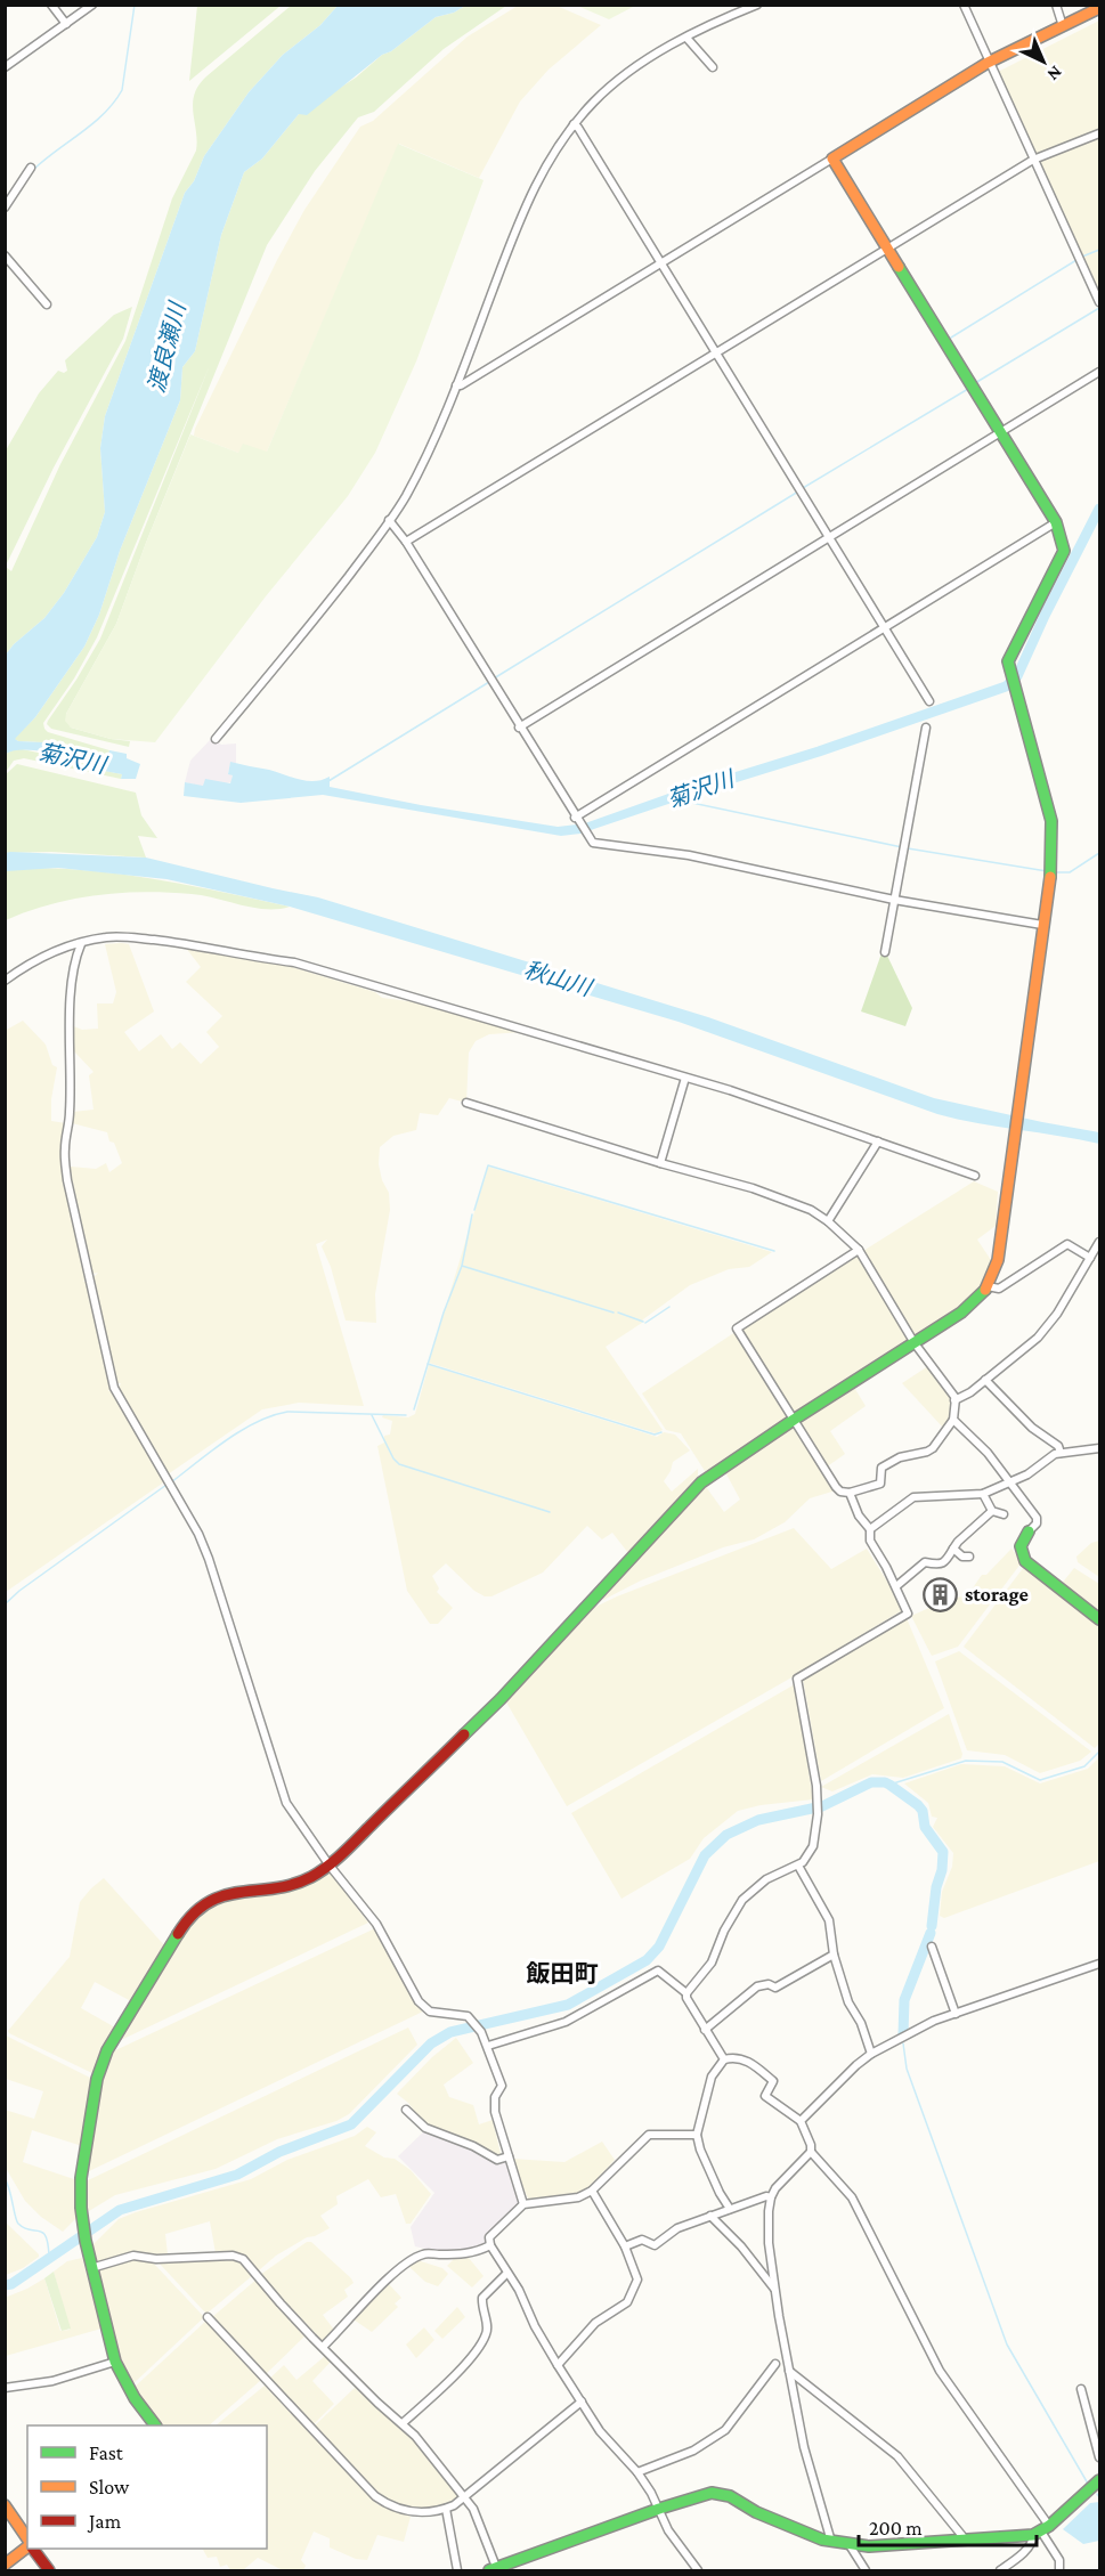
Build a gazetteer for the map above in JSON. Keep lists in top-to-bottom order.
{
  "districts": ["飯田町"],
  "water": ["渡良瀬川", "菊沢川", "秋山川"],
  "places": {
    "building": ["storage"]
  },
  "legend": ["Fast", "Slow", "Jam"],
  "scale_bar": "200 m",
  "north": "bottom right"
}
